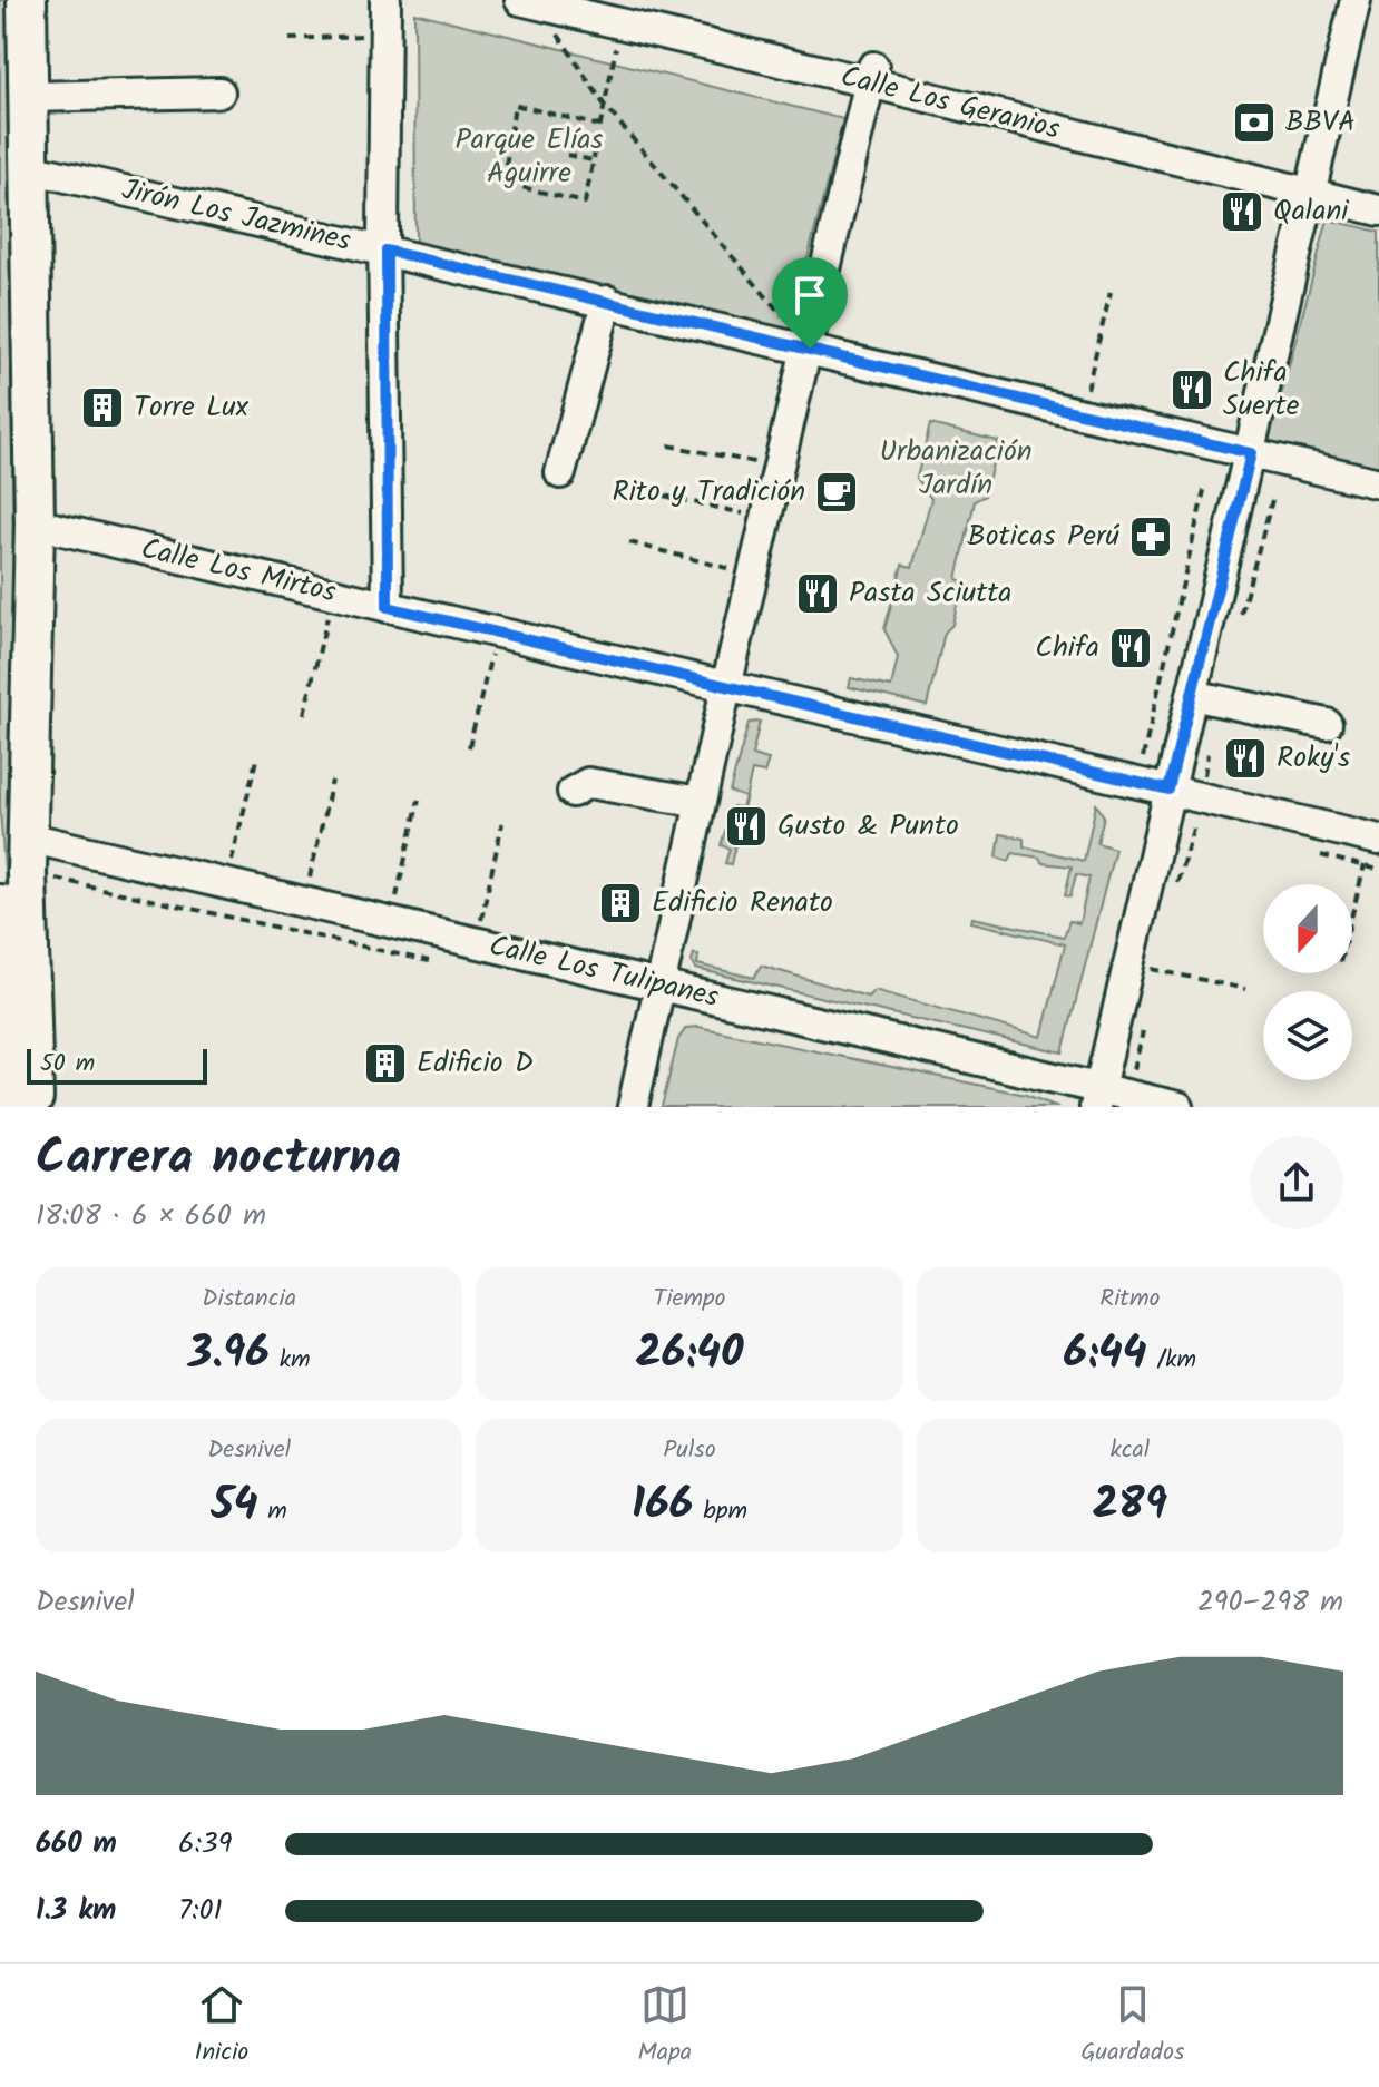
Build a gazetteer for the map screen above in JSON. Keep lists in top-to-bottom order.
{
  "streets": {
    "street": [
      "Calle Los Geranios",
      "Jirón Los Jazmines",
      "Calle Los Mirtos",
      "Calle Los Tulipanes"
    ]
  },
  "parks": ["Parque Elías Aguirre", "Urbanización Jardín"],
  "places": {
    "bank": ["BBVA"],
    "restaurant": [
      "Qalani",
      "Chifa Suerte",
      "Pasta Sciutta",
      "Chifa",
      "Roky's",
      "Gusto & Punto"
    ],
    "building": ["Torre Lux", "Edificio Renato", "Edificio D"],
    "cafe": ["Rito y Tradición"],
    "pharmacy": ["Boticas Perú"]
  },
  "scale_bar": "50 m",
  "north": "bottom",
  "page": {
    "scale": "50 m",
    "heading": ["Carrera nocturna", "18:08 · 6 × 660 m"],
    "stats": [
      ["Distancia", "3.96 km"],
      ["Tiempo", "26:40"],
      ["Ritmo", "6:44 /km"],
      ["Desnivel", "54 m"],
      ["Pulso", "166 bpm"],
      ["kcal", "289"]
    ],
    "chart": ["Desnivel", "290–298 m"],
    "list": [
      {
        "name": "660 m",
        "note": "6:39"
      },
      {
        "name": "1.3 km",
        "note": "7:01"
      }
    ],
    "tabs": ["Inicio", "Mapa", "Guardados"]
  }
}
